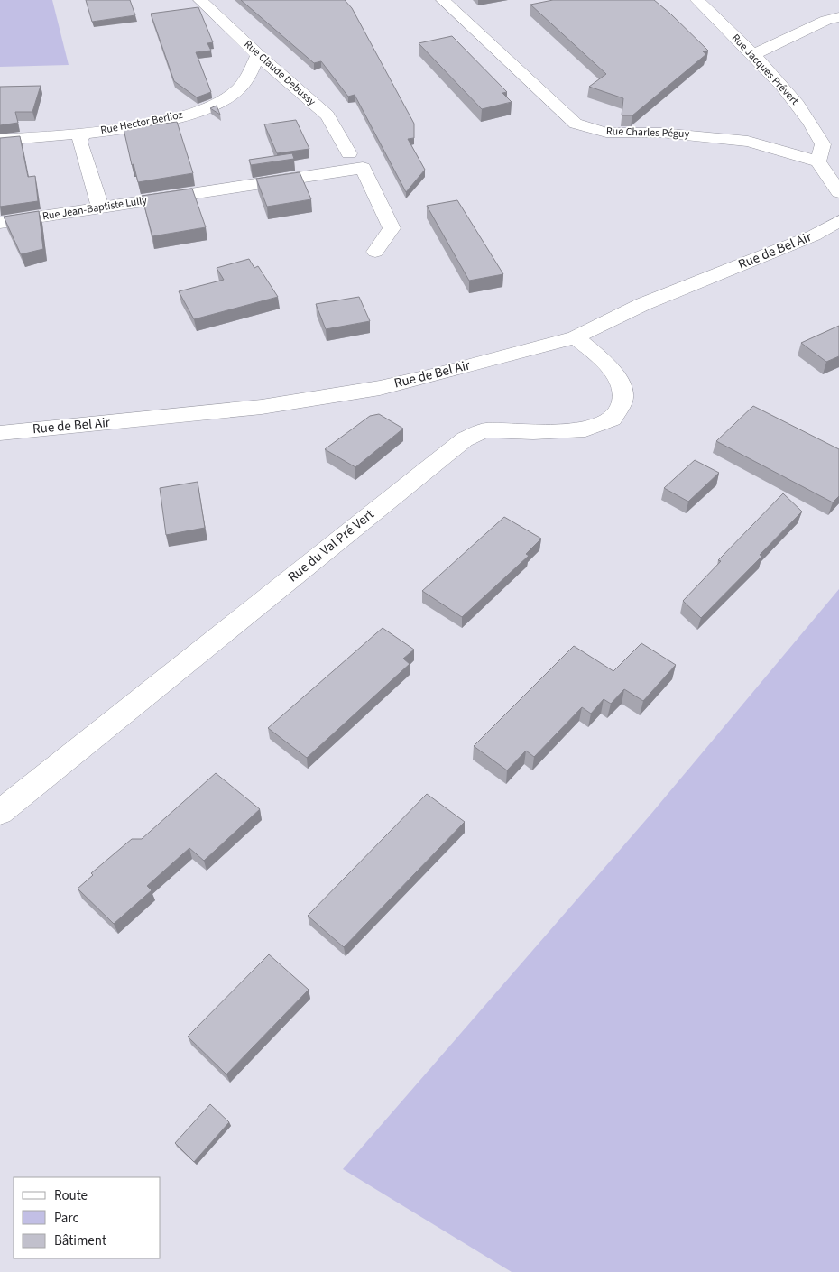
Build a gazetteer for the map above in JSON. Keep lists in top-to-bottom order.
{
  "streets": {
    "street": [
      "Rue Jacques Prévert",
      "Rue Claude Debussy",
      "Rue Hector Berlioz",
      "Rue Charles Péguy",
      "Rue Jean-Baptiste Lully",
      "Rue de Bel Air",
      "Rue du Val Pré Vert"
    ]
  },
  "crossings": [
    ["Rue Jacques Prévert", "Rue Charles Péguy"],
    ["Rue Claude Debussy", "Rue Hector Berlioz"],
    ["Rue de Bel Air", "Rue du Val Pré Vert"]
  ],
  "legend": ["Route", "Parc", "Bâtiment"]
}
